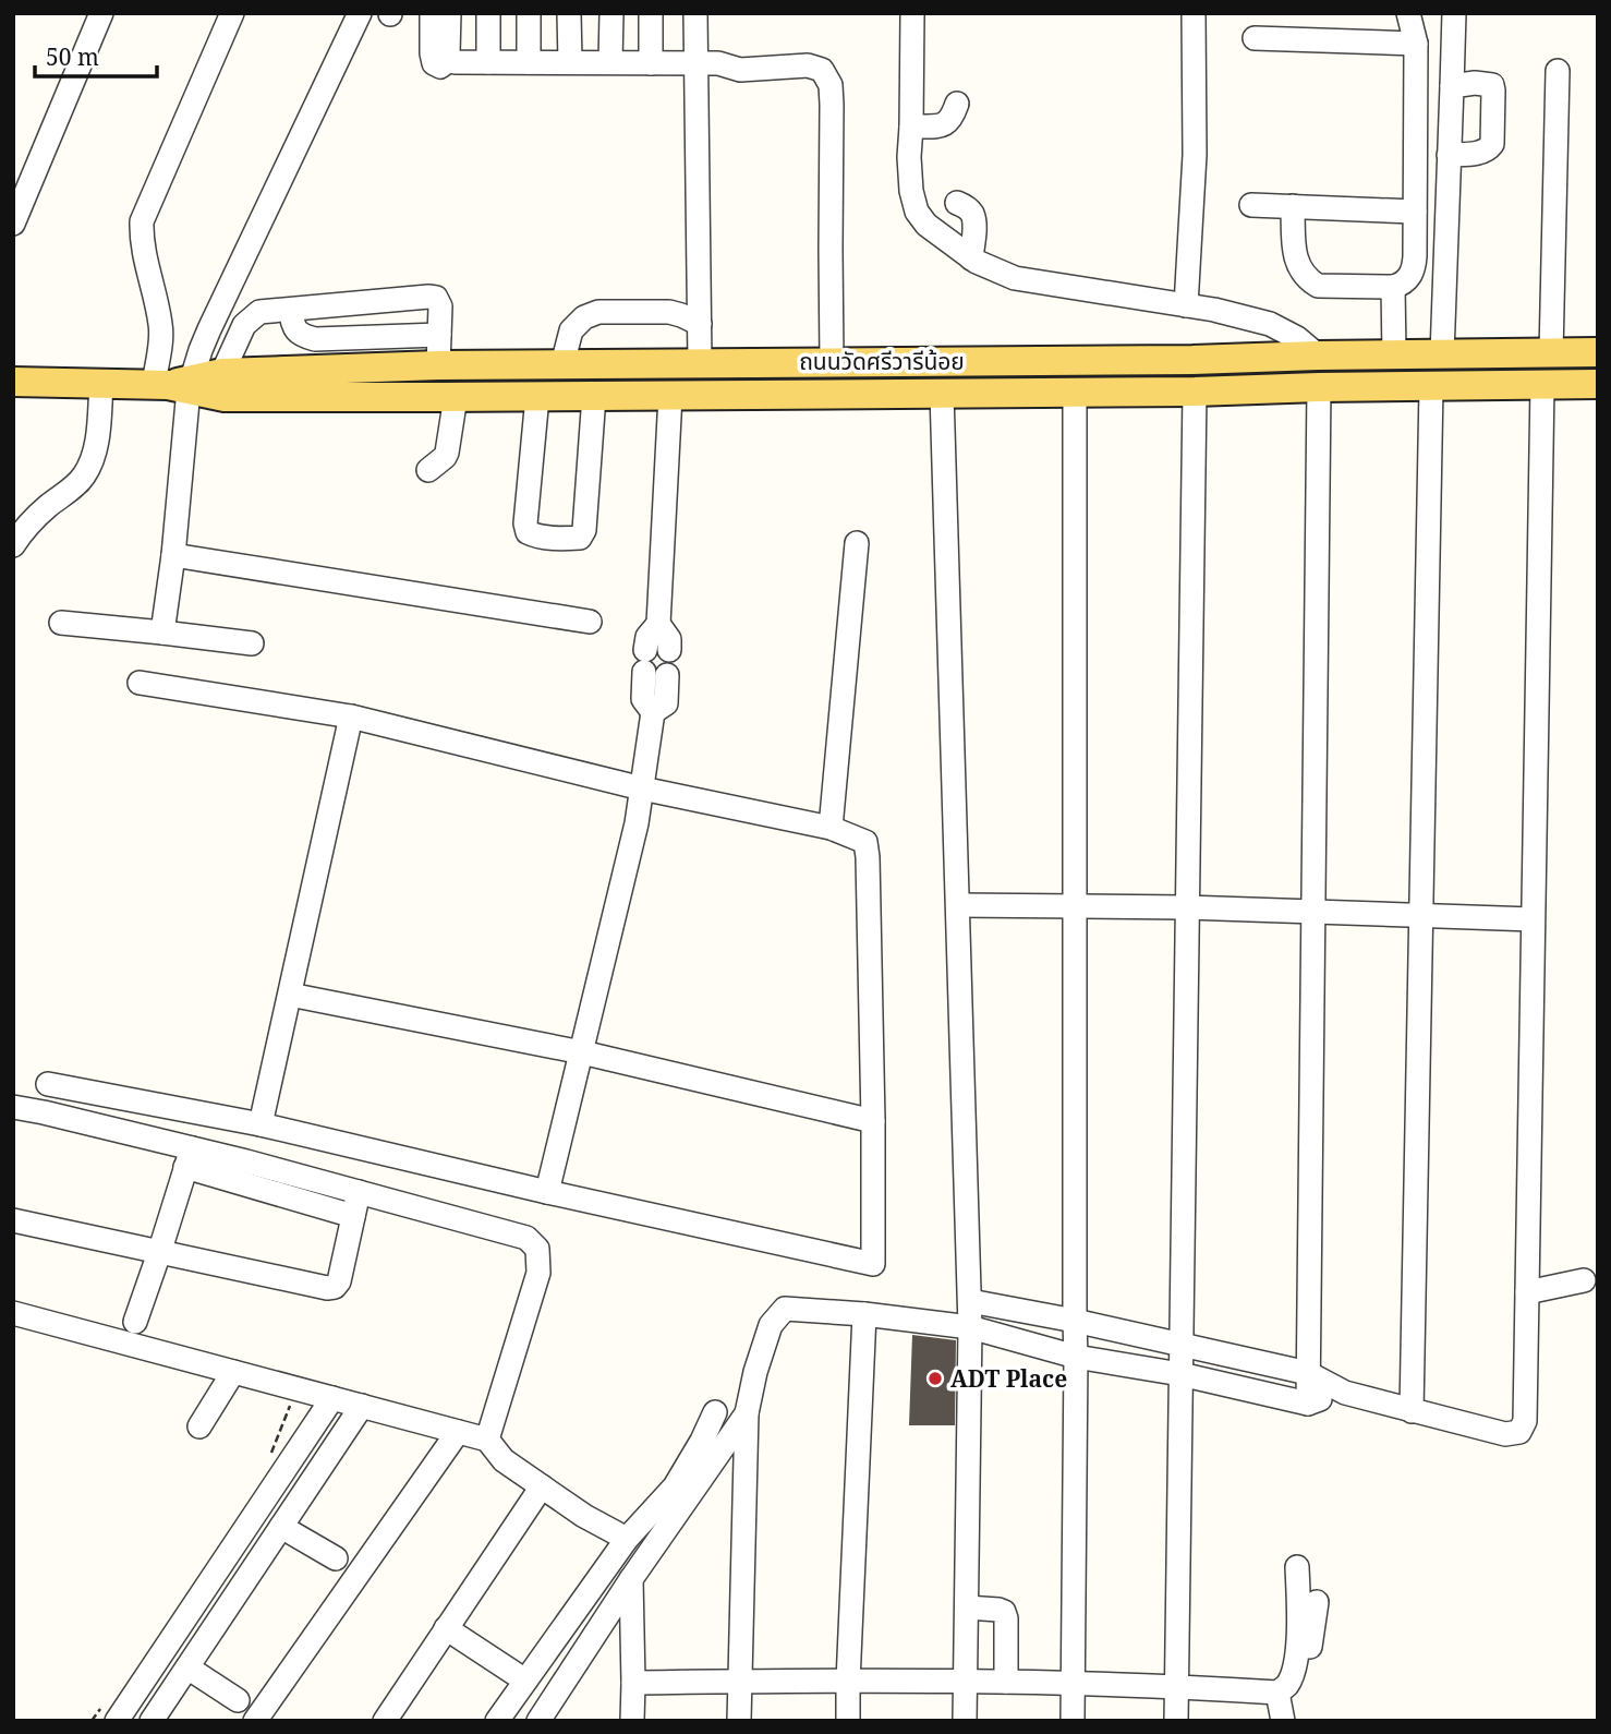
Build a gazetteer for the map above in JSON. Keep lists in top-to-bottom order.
{
  "streets": {
    "main road": ["ถนนวัดศรีวารีน้อย"]
  },
  "places": ["ADT Place"],
  "scale_bar": "50 m"
}
